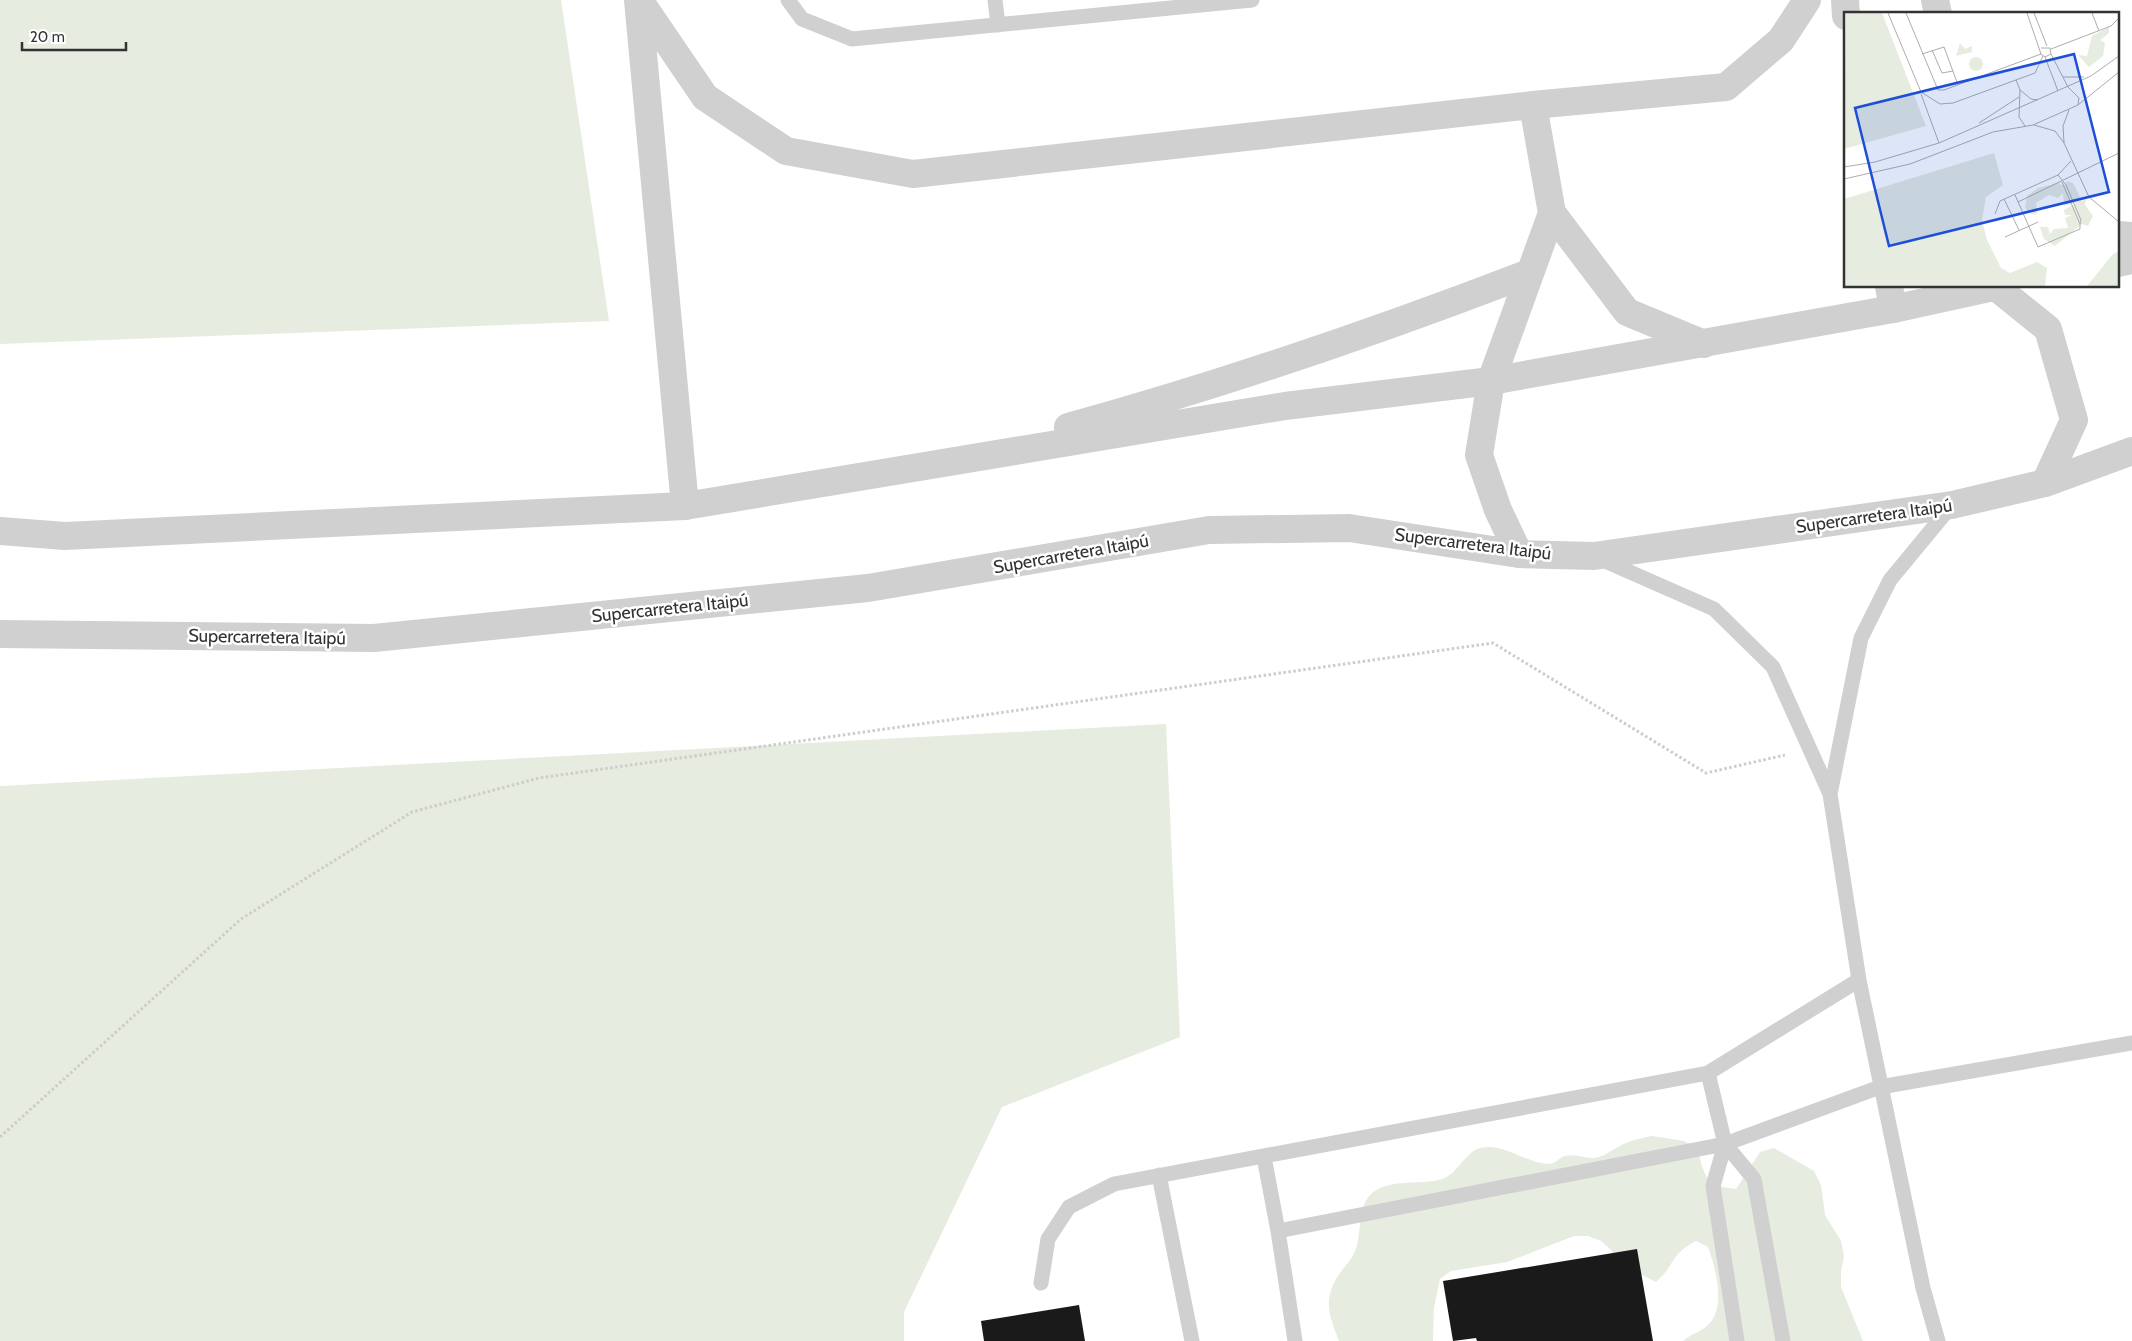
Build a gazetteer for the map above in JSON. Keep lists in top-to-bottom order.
{
  "streets": {
    "street": ["Supercarretera Itaipú"]
  },
  "scale_bar": "20 m"
}
